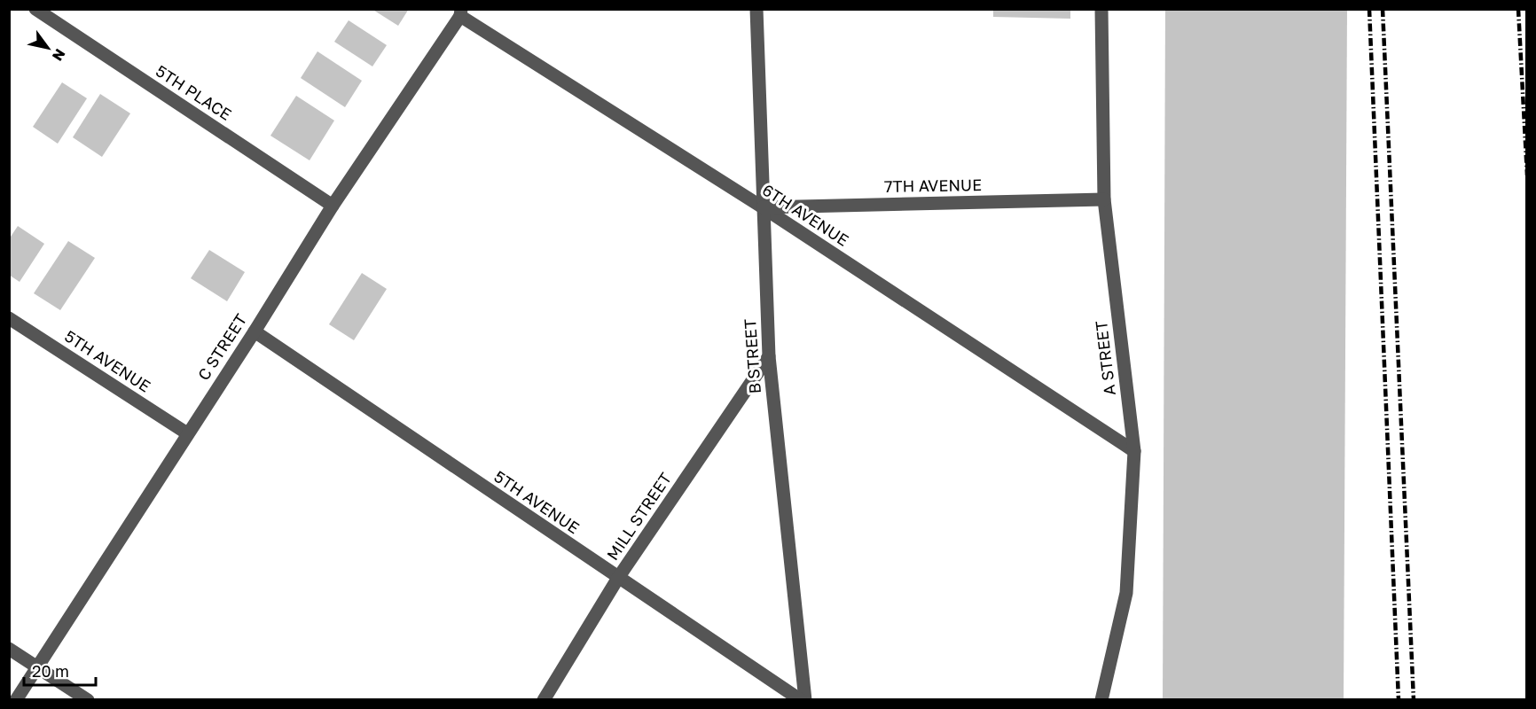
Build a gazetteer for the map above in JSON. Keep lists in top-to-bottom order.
{
  "streets": {
    "street": [
      "5TH PLACE",
      "7TH AVENUE",
      "6TH AVENUE",
      "C STREET",
      "B STREET",
      "A STREET",
      "5TH AVENUE",
      "MILL STREET"
    ]
  },
  "crossings": [
    ["5TH PLACE", "C STREET"],
    ["7TH AVENUE", "6TH AVENUE"],
    ["7TH AVENUE", "B STREET"],
    ["7TH AVENUE", "A STREET"],
    ["6TH AVENUE", "C STREET"],
    ["6TH AVENUE", "B STREET"],
    ["6TH AVENUE", "A STREET"],
    ["C STREET", "5TH AVENUE"],
    ["B STREET", "MILL STREET"],
    ["5TH AVENUE", "MILL STREET"]
  ],
  "scale_bar": "20 m",
  "north": "bottom right"
}
